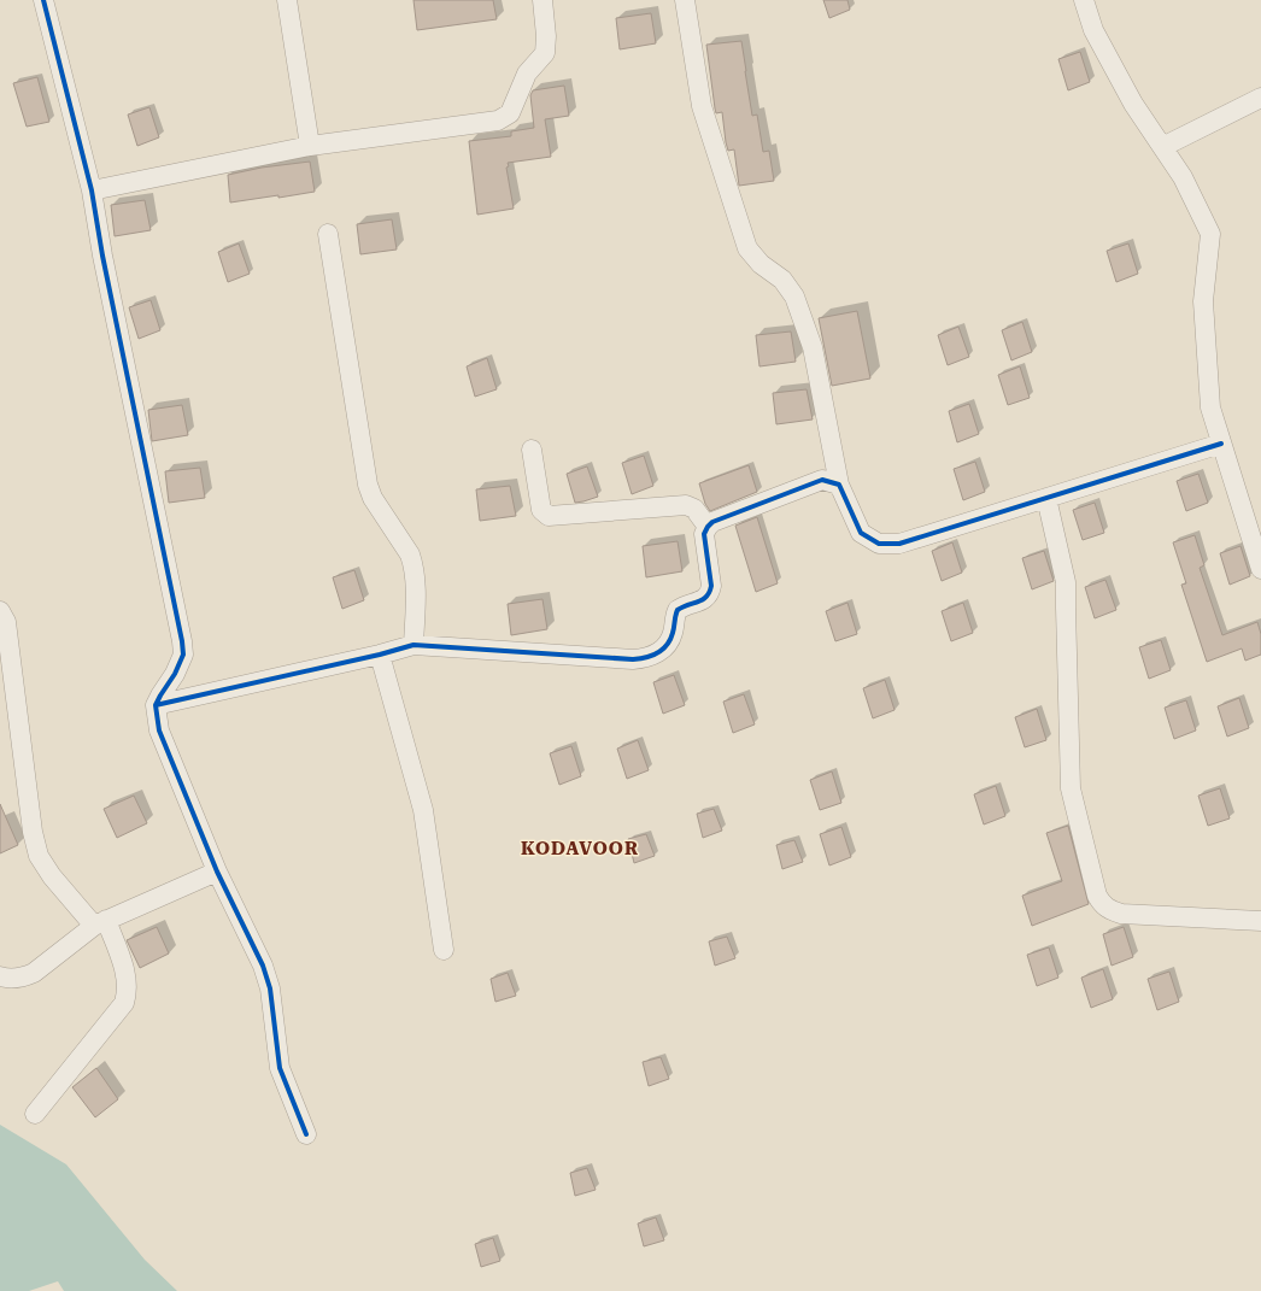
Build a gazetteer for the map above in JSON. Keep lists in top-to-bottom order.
{
  "districts": ["KODAVOOR"]
}
